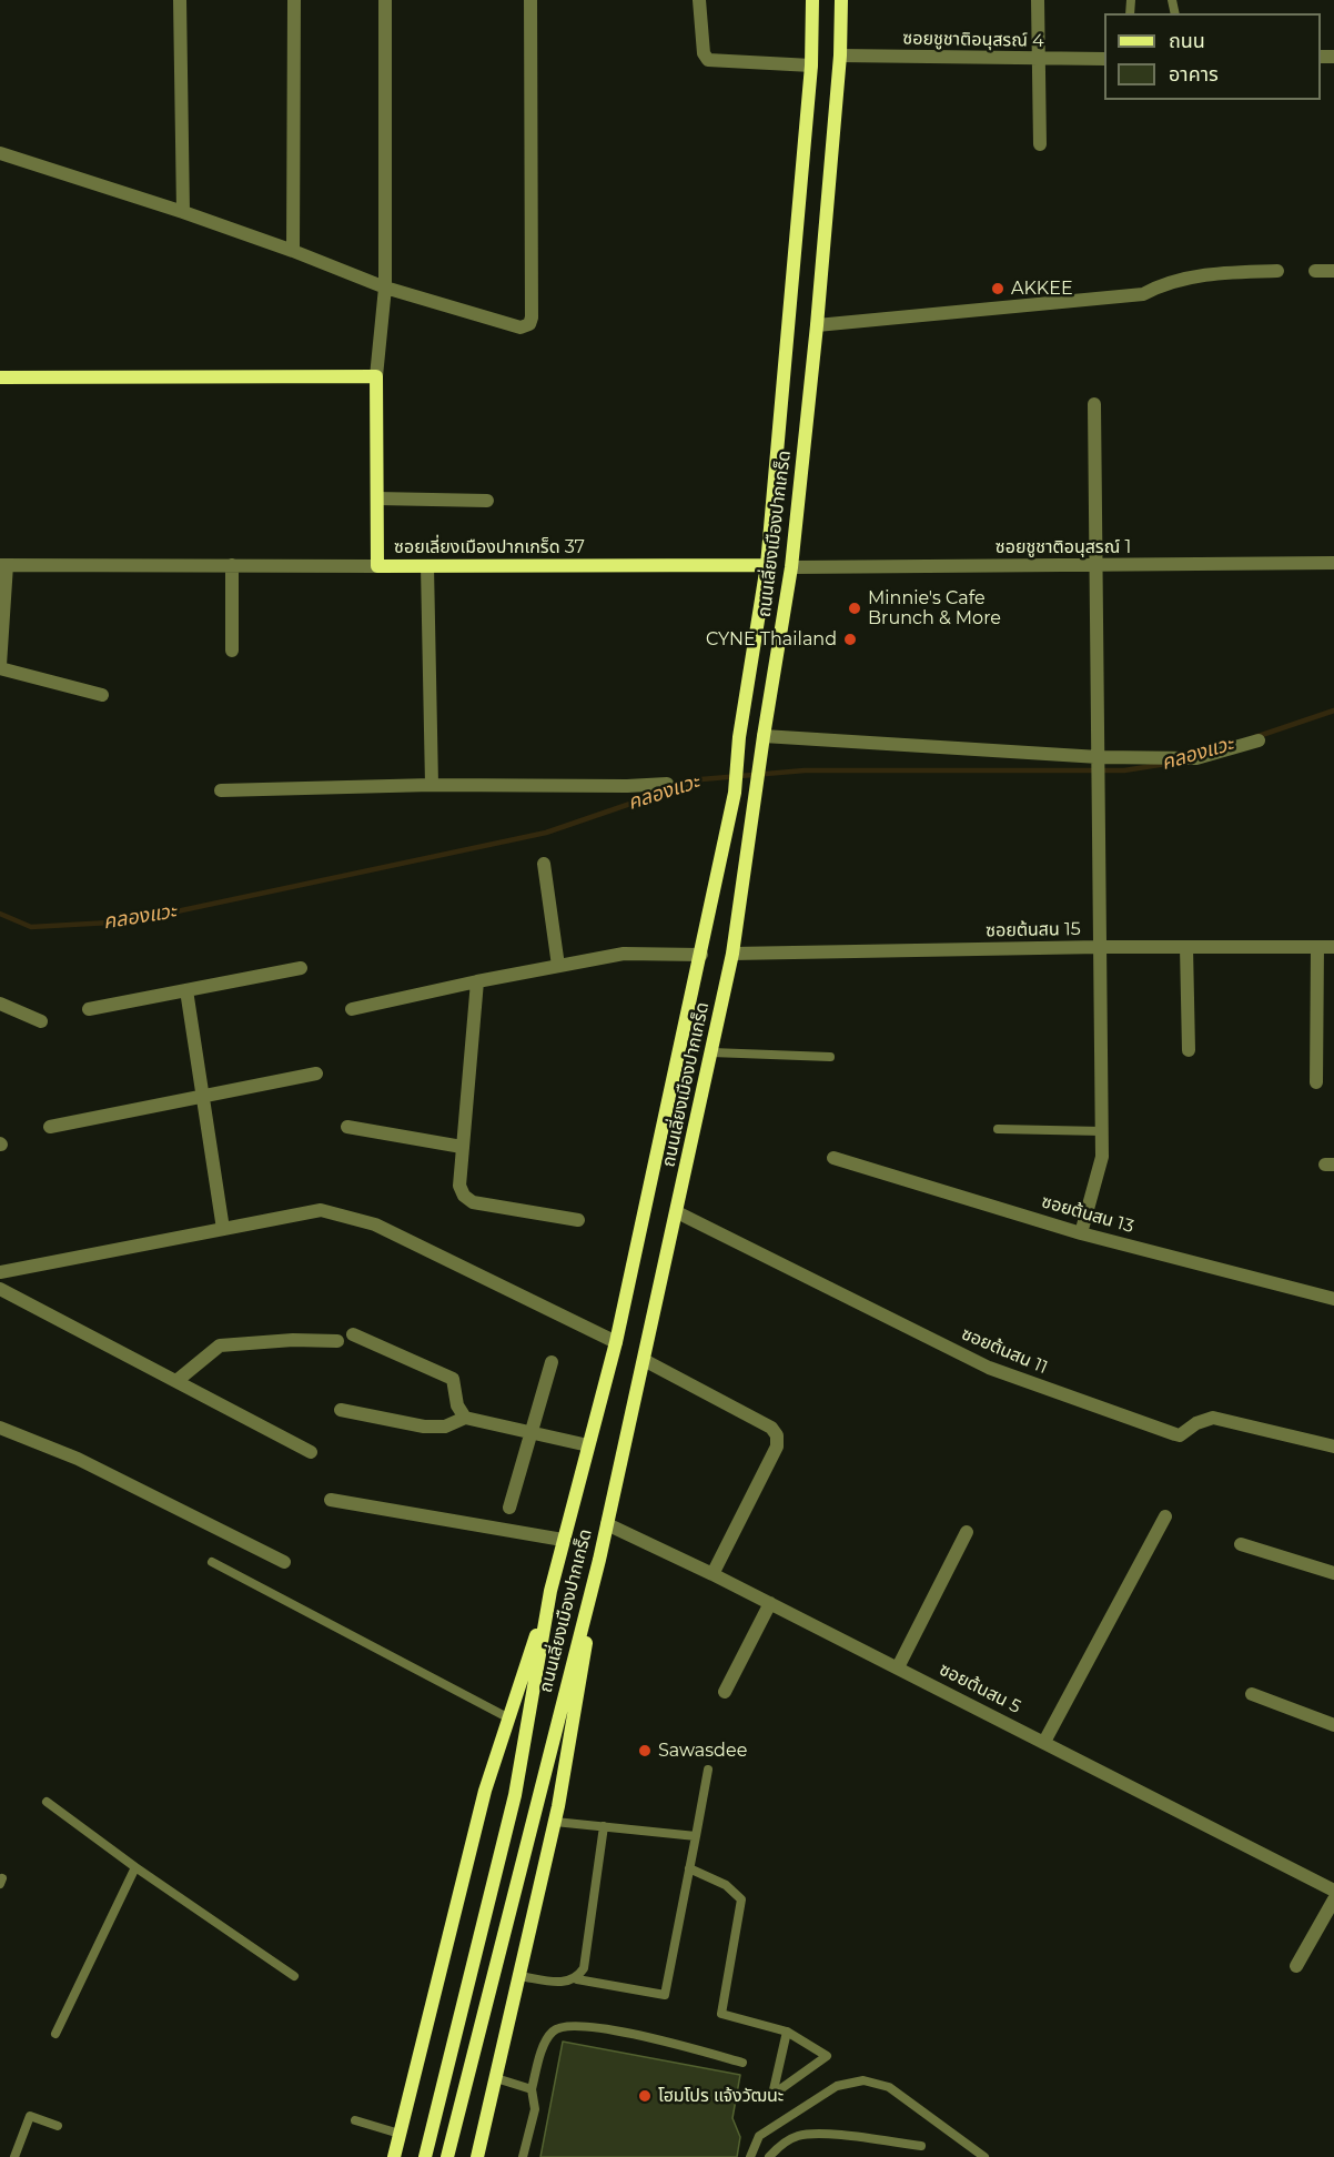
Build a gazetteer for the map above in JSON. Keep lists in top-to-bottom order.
{
  "streets": {
    "main road": ["ถนนเลี่ยงเมืองปากเกร็ด", "ซอยเลี่ยงเมืองปากเกร็ด 37"],
    "street": [
      "ซอยชูชาติอนุสรณ์ 4",
      "ซอยชูชาติอนุสรณ์ 1",
      "ซอยต้นสน 15",
      "ซอยต้นสน 13",
      "ซอยต้นสน 11",
      "ซอยต้นสน 5"
    ]
  },
  "crossings": [
    ["ซอยชูชาติอนุสรณ์ 4", "ถนนเลี่ยงเมืองปากเกร็ด"],
    ["ถนนเลี่ยงเมืองปากเกร็ด", "ซอยเลี่ยงเมืองปากเกร็ด 37"],
    ["ถนนเลี่ยงเมืองปากเกร็ด", "ซอยชูชาติอนุสรณ์ 1"],
    ["ถนนเลี่ยงเมืองปากเกร็ด", "ซอยต้นสน 15"],
    ["ถนนเลี่ยงเมืองปากเกร็ด", "ซอยต้นสน 11"],
    ["ถนนเลี่ยงเมืองปากเกร็ด", "ซอยต้นสน 5"]
  ],
  "water": ["คลองแวะ"],
  "places": [
    "AKKEE",
    "Minnie's Cafe Brunch & More",
    "CYNE Thailand",
    "Sawasdee",
    "โฮมโปร แจ้งวัฒนะ"
  ],
  "legend": ["ถนน", "อาคาร"]
}
